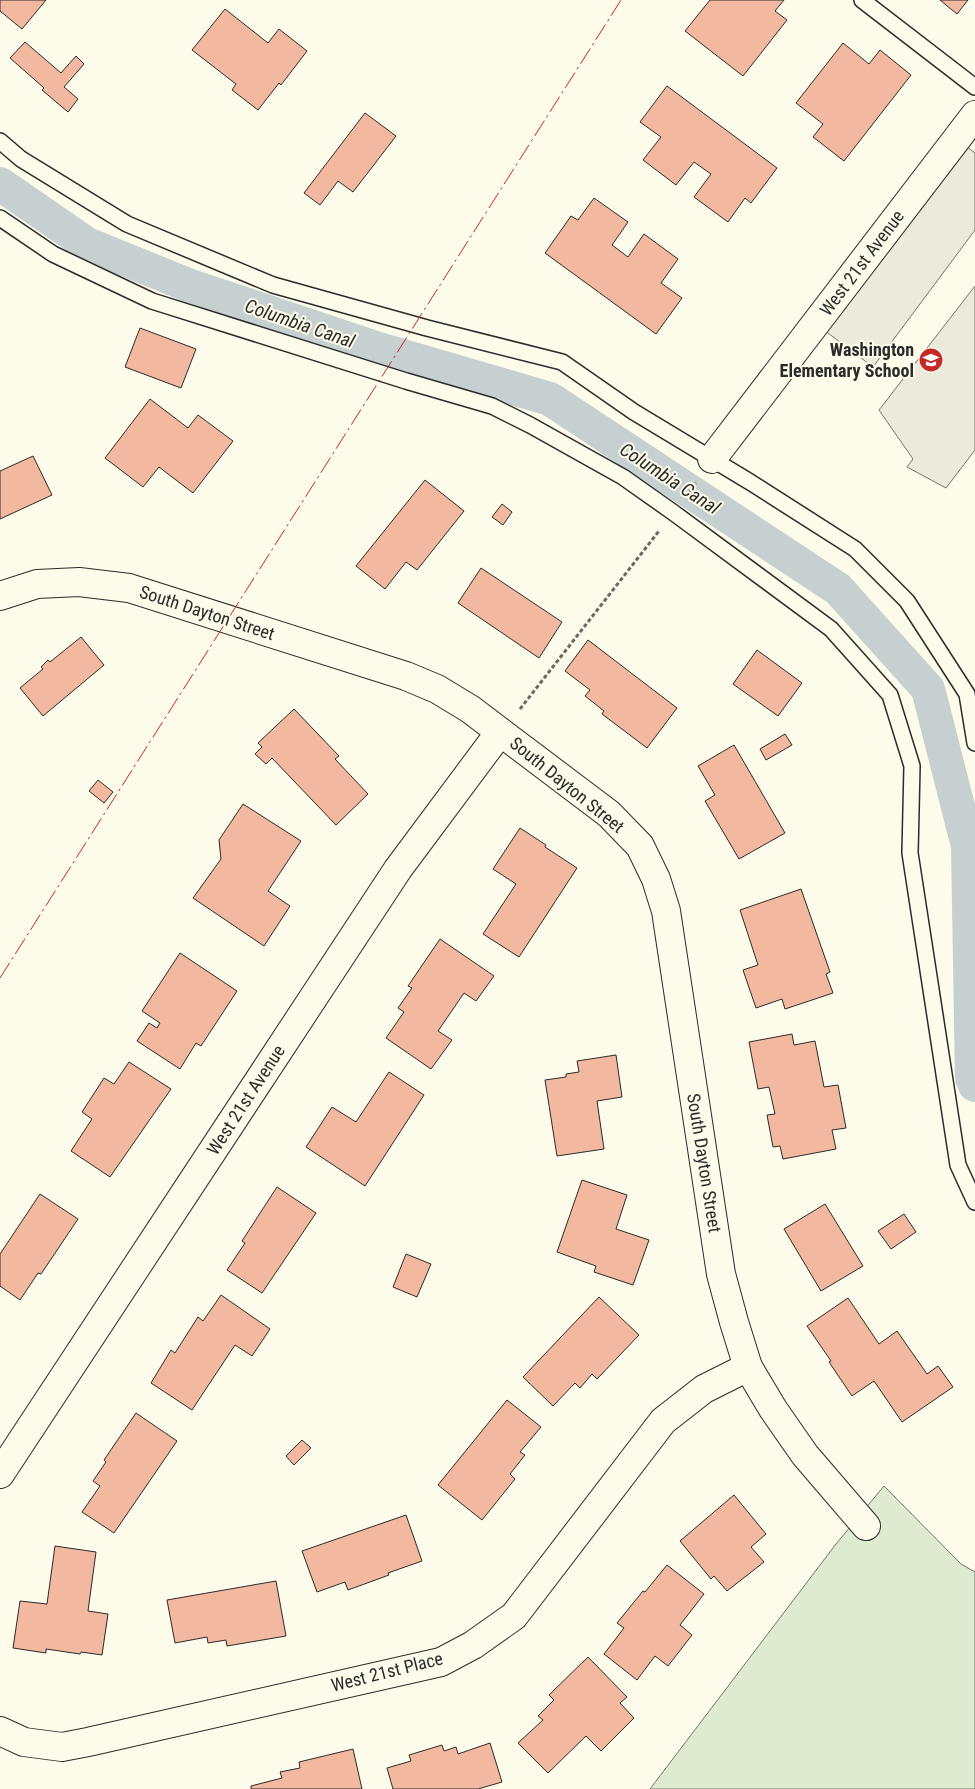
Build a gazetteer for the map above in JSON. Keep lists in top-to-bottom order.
{
  "streets": {
    "street": ["West 21st Avenue", "South Dayton Street", "West 21st Place"]
  },
  "crossings": [
    ["West 21st Avenue", "South Dayton Street"],
    ["South Dayton Street", "West 21st Place"]
  ],
  "water": ["Columbia Canal"],
  "places": {
    "school or university": ["Washington Elementary School"]
  }
}
